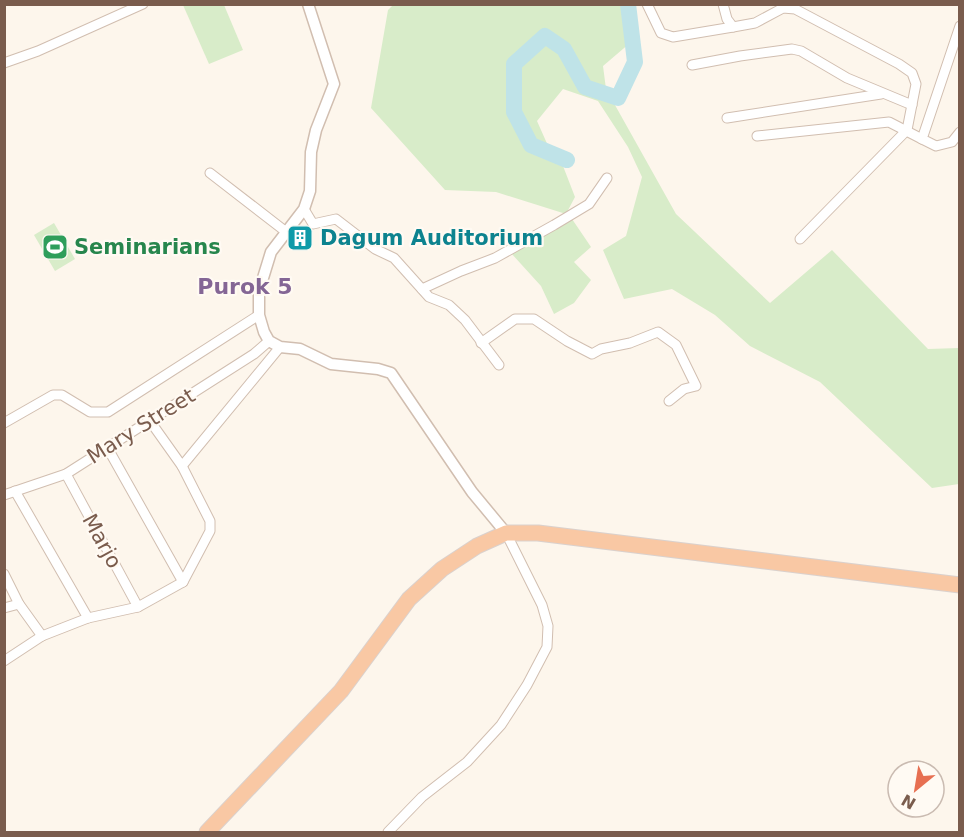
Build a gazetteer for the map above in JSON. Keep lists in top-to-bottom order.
{
  "streets": {
    "street": ["Mary Street", "Marjo"]
  },
  "crossings": [
    ["Mary Street", "Marjo"]
  ],
  "districts": ["Purok 5"],
  "places": {
    "building": ["Dagum Auditorium"],
    "sports": ["Seminarians"]
  },
  "north": "bottom left"
}
